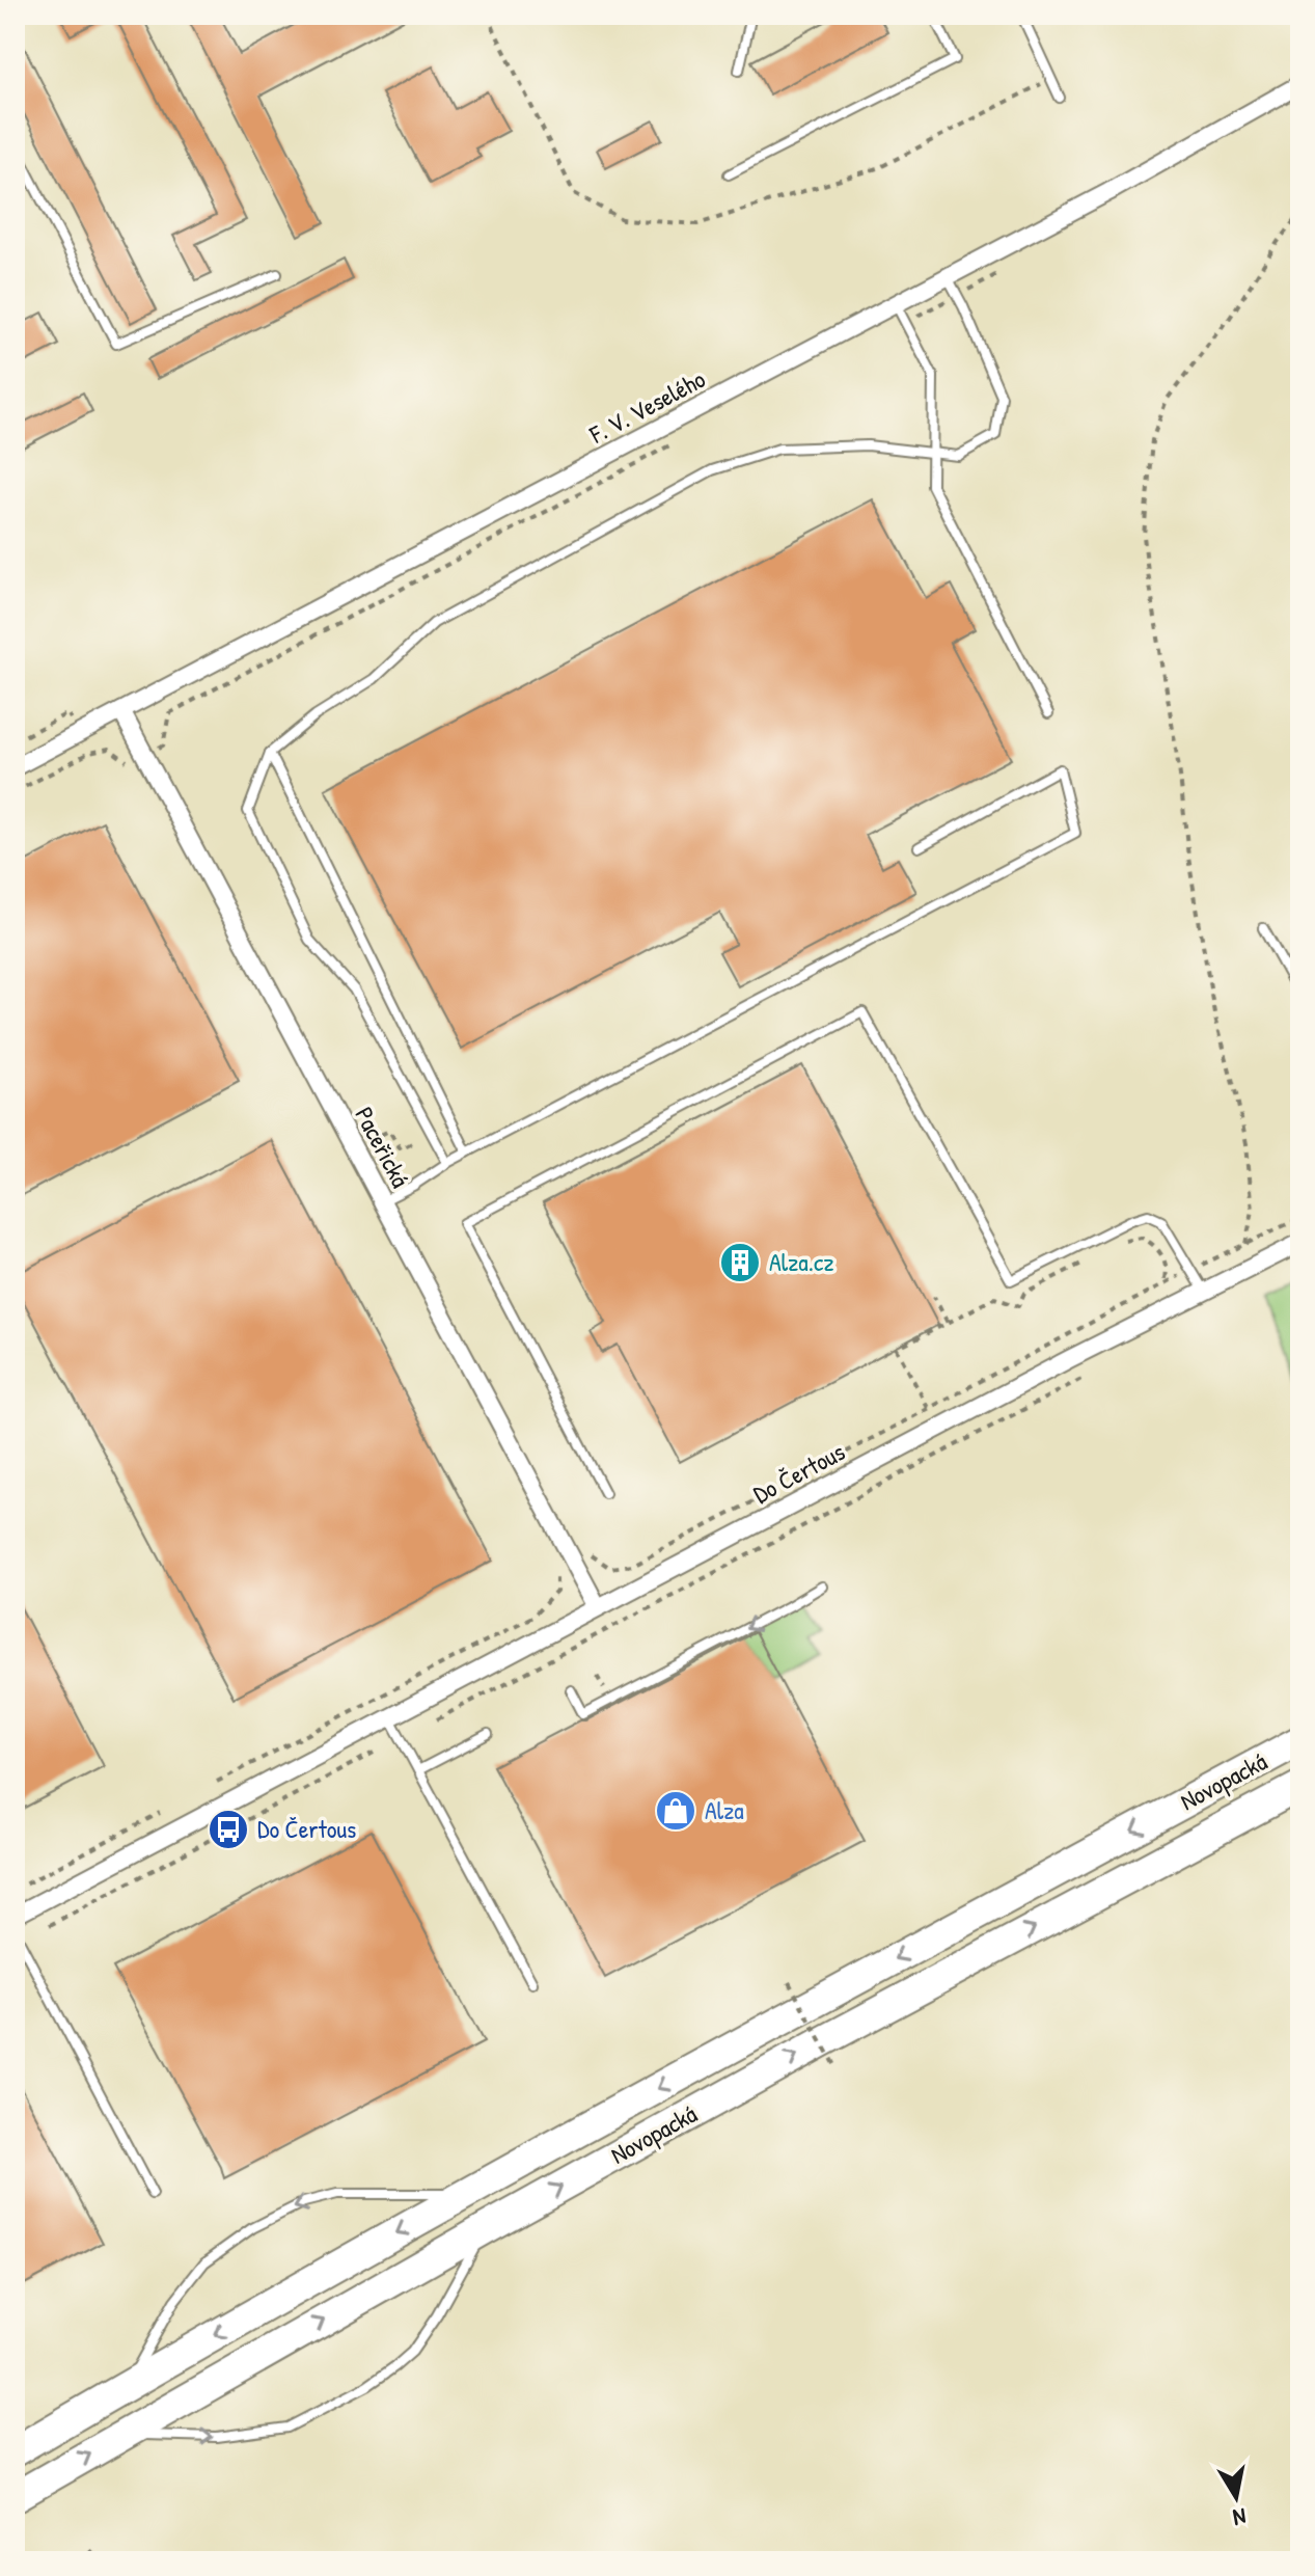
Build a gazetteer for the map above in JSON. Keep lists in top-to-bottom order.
{
  "streets": {
    "highway": ["Novopacká"],
    "street": ["F. V. Veselého", "Paceřická", "Do Čertous"]
  },
  "crossings": [
    ["F. V. Veselého", "Paceřická"],
    ["Paceřická", "Do Čertous"]
  ],
  "places": {
    "building": ["Alza.cz"],
    "shop": ["Alza"],
    "bus stop": ["Do Čertous"]
  },
  "north": "bottom"
}
